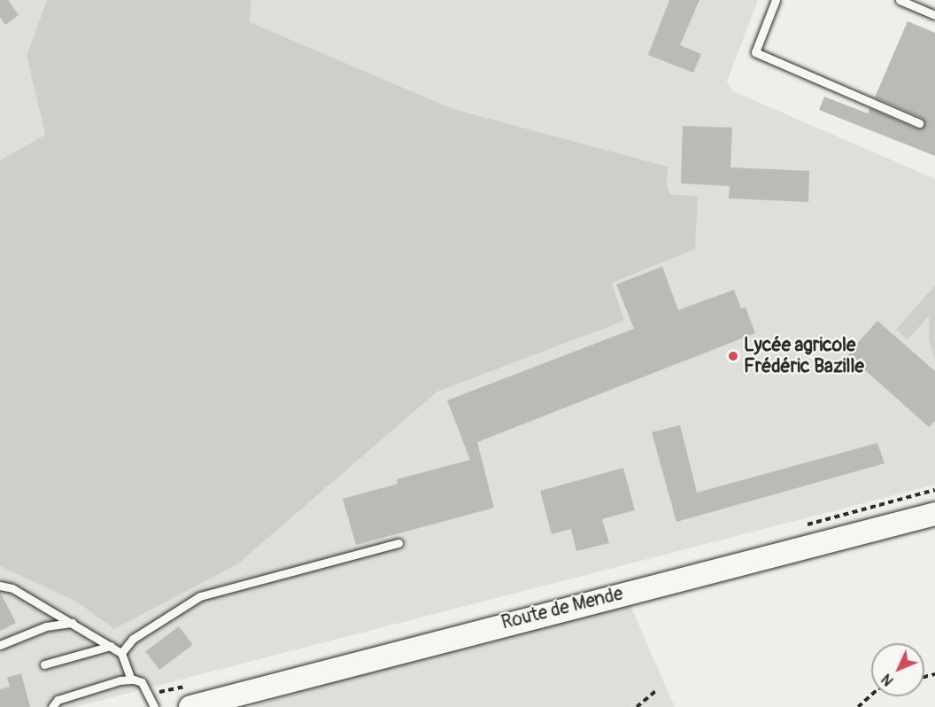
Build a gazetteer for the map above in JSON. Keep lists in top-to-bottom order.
{
  "streets": {
    "main road": ["Route de Mende"]
  },
  "places": ["Lycée agricole Frédéric Bazille"],
  "north": "bottom left"
}
